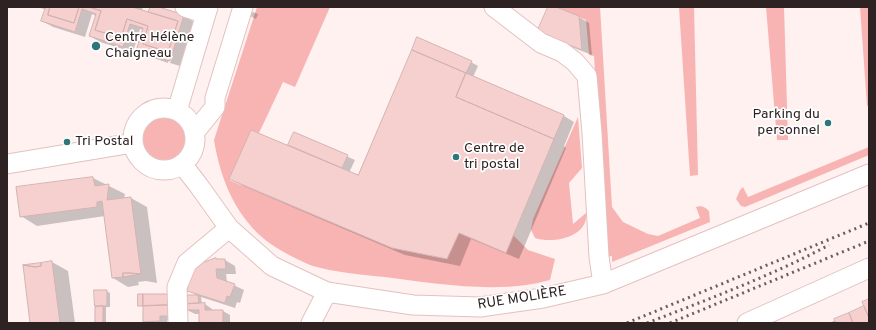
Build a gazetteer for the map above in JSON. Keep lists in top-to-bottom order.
{
  "streets": {
    "street": ["RUE MOLIÈRE"]
  },
  "places": [
    "Centre Hélène Chaigneau",
    "Parking du personnel",
    "Tri Postal",
    "Centre de tri postal"
  ]
}
